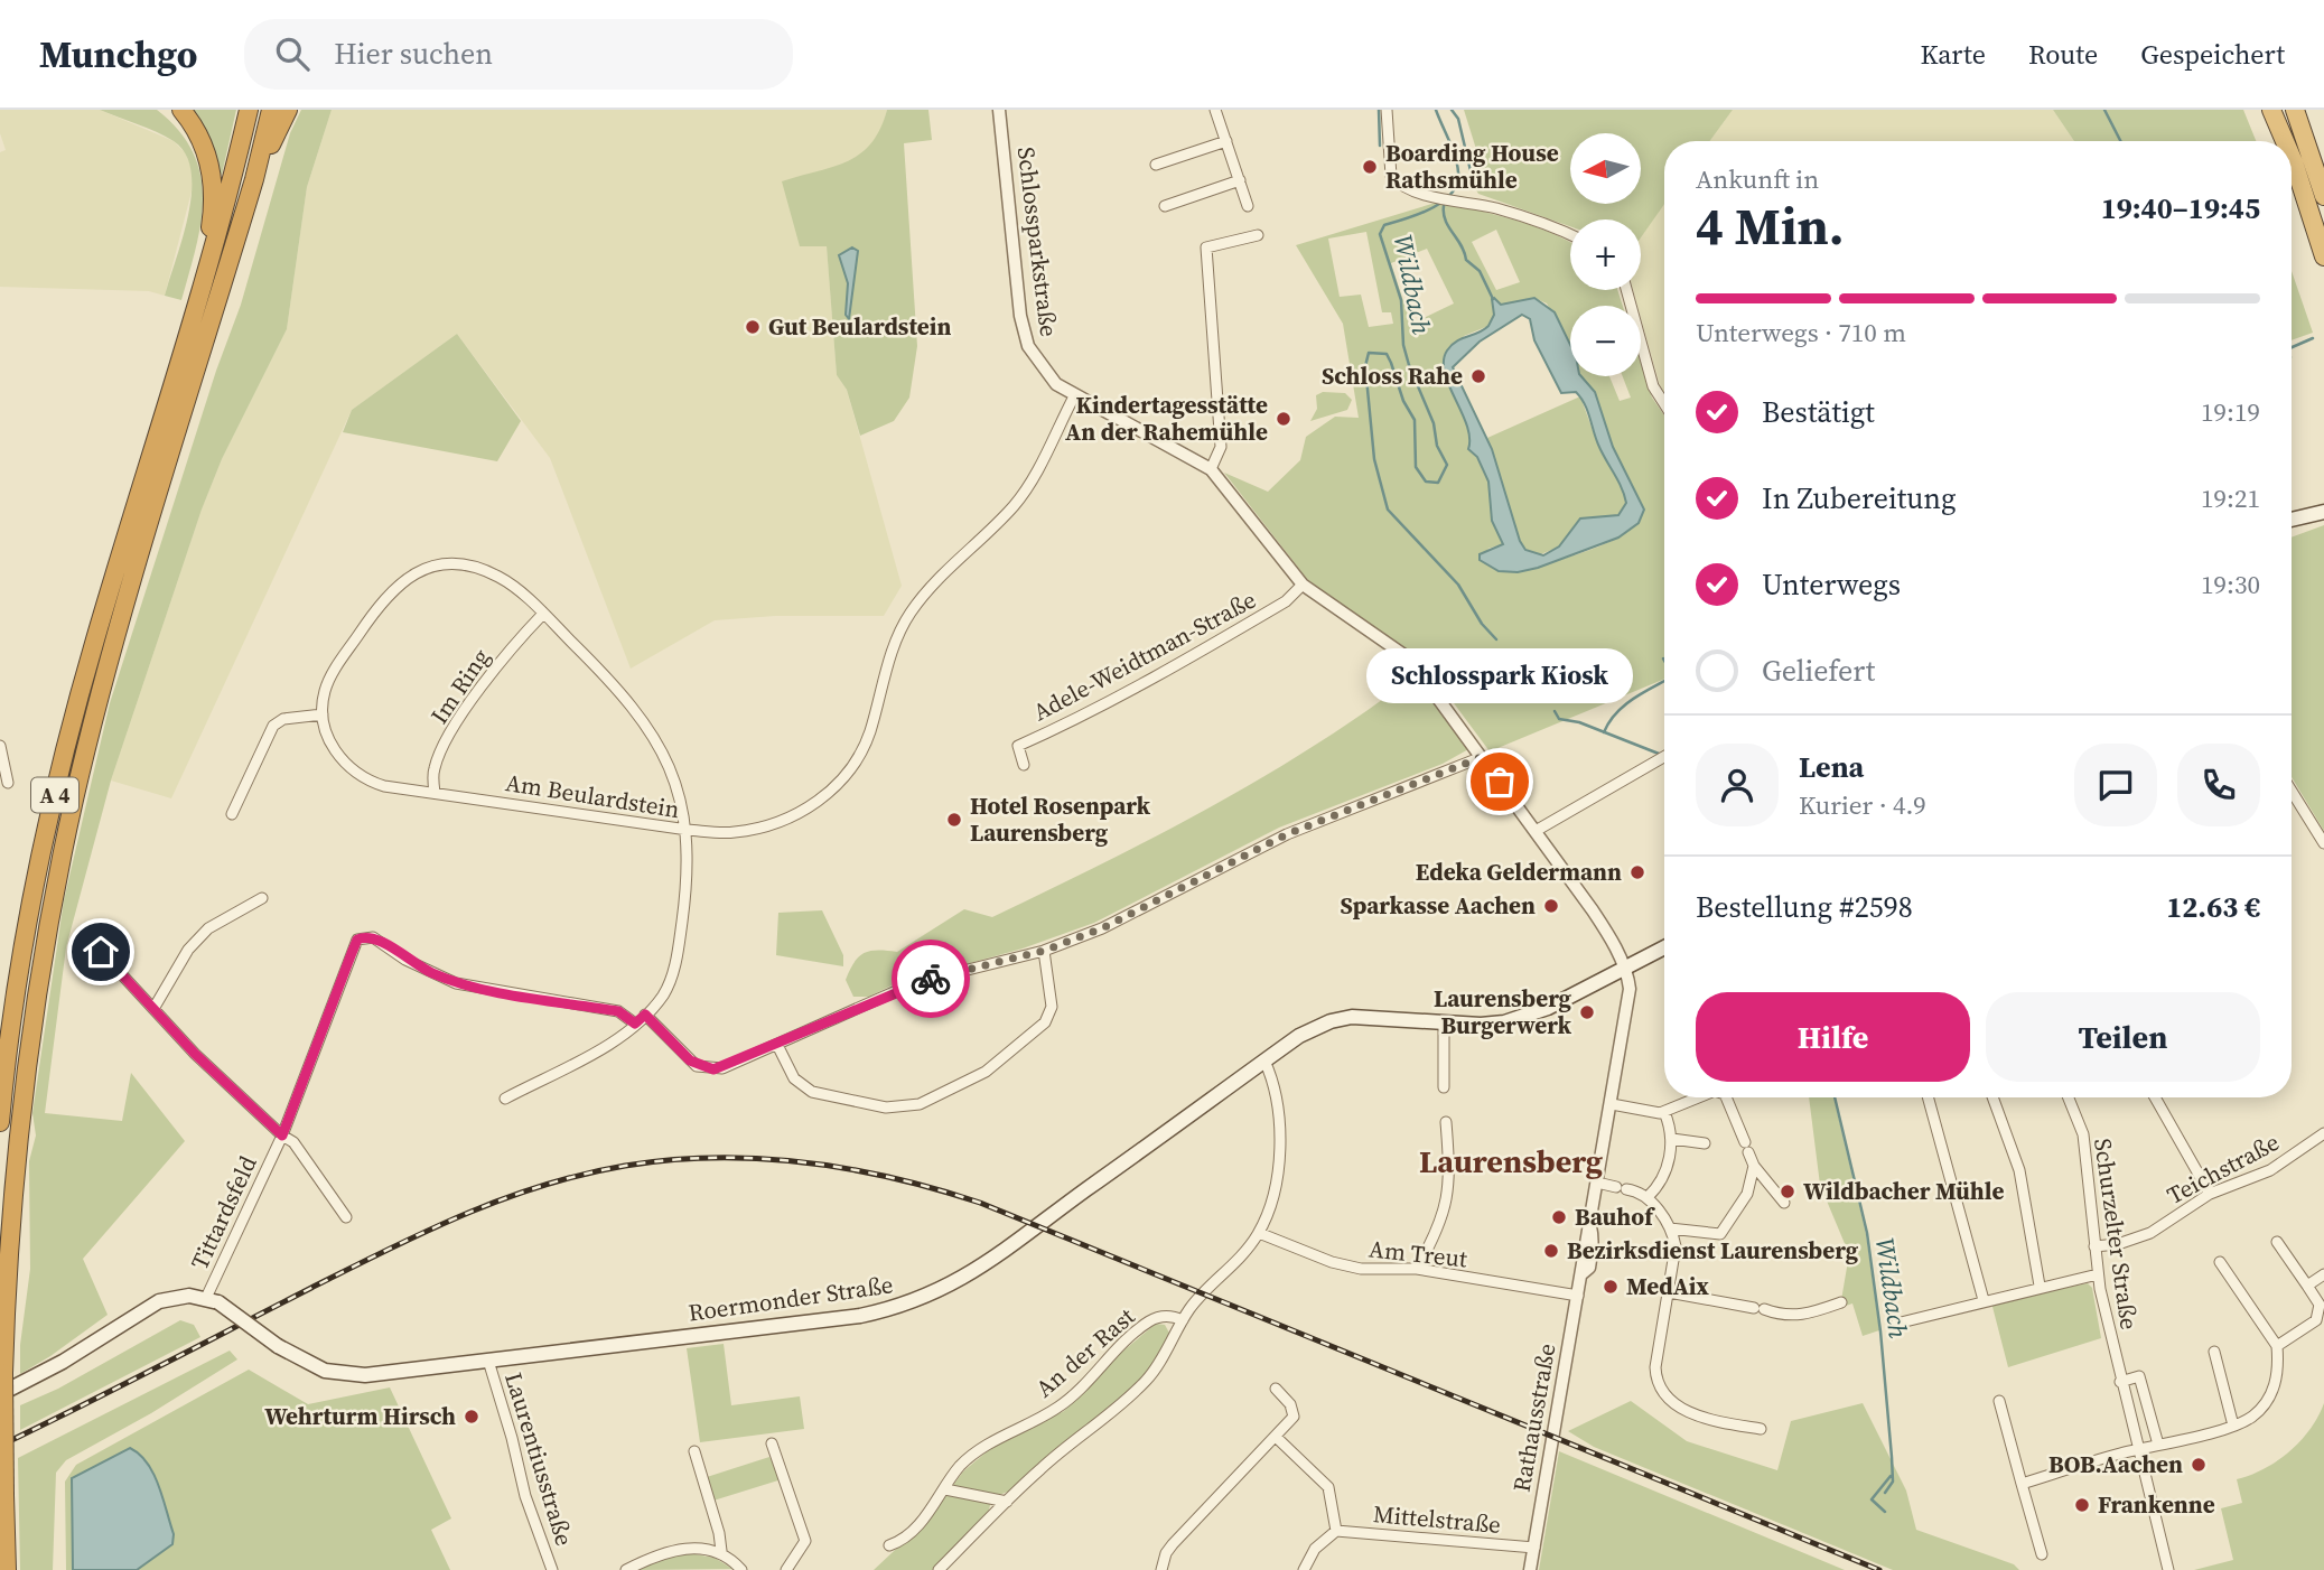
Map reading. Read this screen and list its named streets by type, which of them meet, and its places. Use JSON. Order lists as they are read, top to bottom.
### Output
{
  "streets": {
    "highway": ["A 4"],
    "main road": ["Roermonder Straße"],
    "street": [
      "Schlossparkstraße",
      "Adele-Weidtman-Straße",
      "Im Ring",
      "Am Beulardstein",
      "Teichstraße",
      "Tittardsfeld",
      "Schurzelter Straße",
      "Am Treut",
      "An der Rast",
      "Rathausstraße",
      "Laurentiusstraße",
      "Mittelstraße"
    ]
  },
  "crossings": [
    ["Schlossparkstraße", "Adele-Weidtman-Straße"],
    ["Schlossparkstraße", "Roermonder Straße"],
    ["Schlossparkstraße", "Rathausstraße"],
    ["Im Ring", "Am Beulardstein"],
    ["Teichstraße", "Schurzelter Straße"],
    ["Tittardsfeld", "Roermonder Straße"],
    ["Am Treut", "Rathausstraße"],
    ["Roermonder Straße", "Rathausstraße"],
    ["Roermonder Straße", "Laurentiusstraße"],
    ["Rathausstraße", "Mittelstraße"]
  ],
  "districts": ["Laurensberg"],
  "water": ["Wildbach"],
  "places": [
    "Boarding House Rathsmühle",
    "Gut Beulardstein",
    "Schloss Rahe",
    "Kindertagesstätte An der Rahemühle",
    "Schlosspark Kiosk",
    "Hotel Rosenpark Laurensberg",
    "Edeka Geldermann",
    "Sparkasse Aachen",
    "Laurensberg Burgerwerk",
    "Wildbacher Mühle",
    "Bauhof",
    "Bezirksdienst Laurensberg",
    "MedAix",
    "Wehrturm Hirsch",
    "BOB.Aachen",
    "Frankenne"
  ],
  "north": "left",
  "page": {
    "header": "Munchgo",
    "search": "Hier suchen",
    "nav": ["Karte", "Route", "Gespeichert"],
    "map_buttons": ["+", "−"],
    "heading": ["4 Min.", "Ankunft in", "19:40–19:45"],
    "panel": [
      "Lena",
      "Kurier · 4.9",
      "Bestellung #2598",
      "12.63 €"
    ],
    "bar": "Unterwegs · 710 m",
    "list": [
      ["Bestätigt", "19:19"],
      ["In Zubereitung", "19:21"],
      ["Unterwegs", "19:30"],
      "Geliefert"
    ],
    "bubble": "Schlosspark Kiosk",
    "buttons": ["Hilfe", "Teilen"]
  }
}
